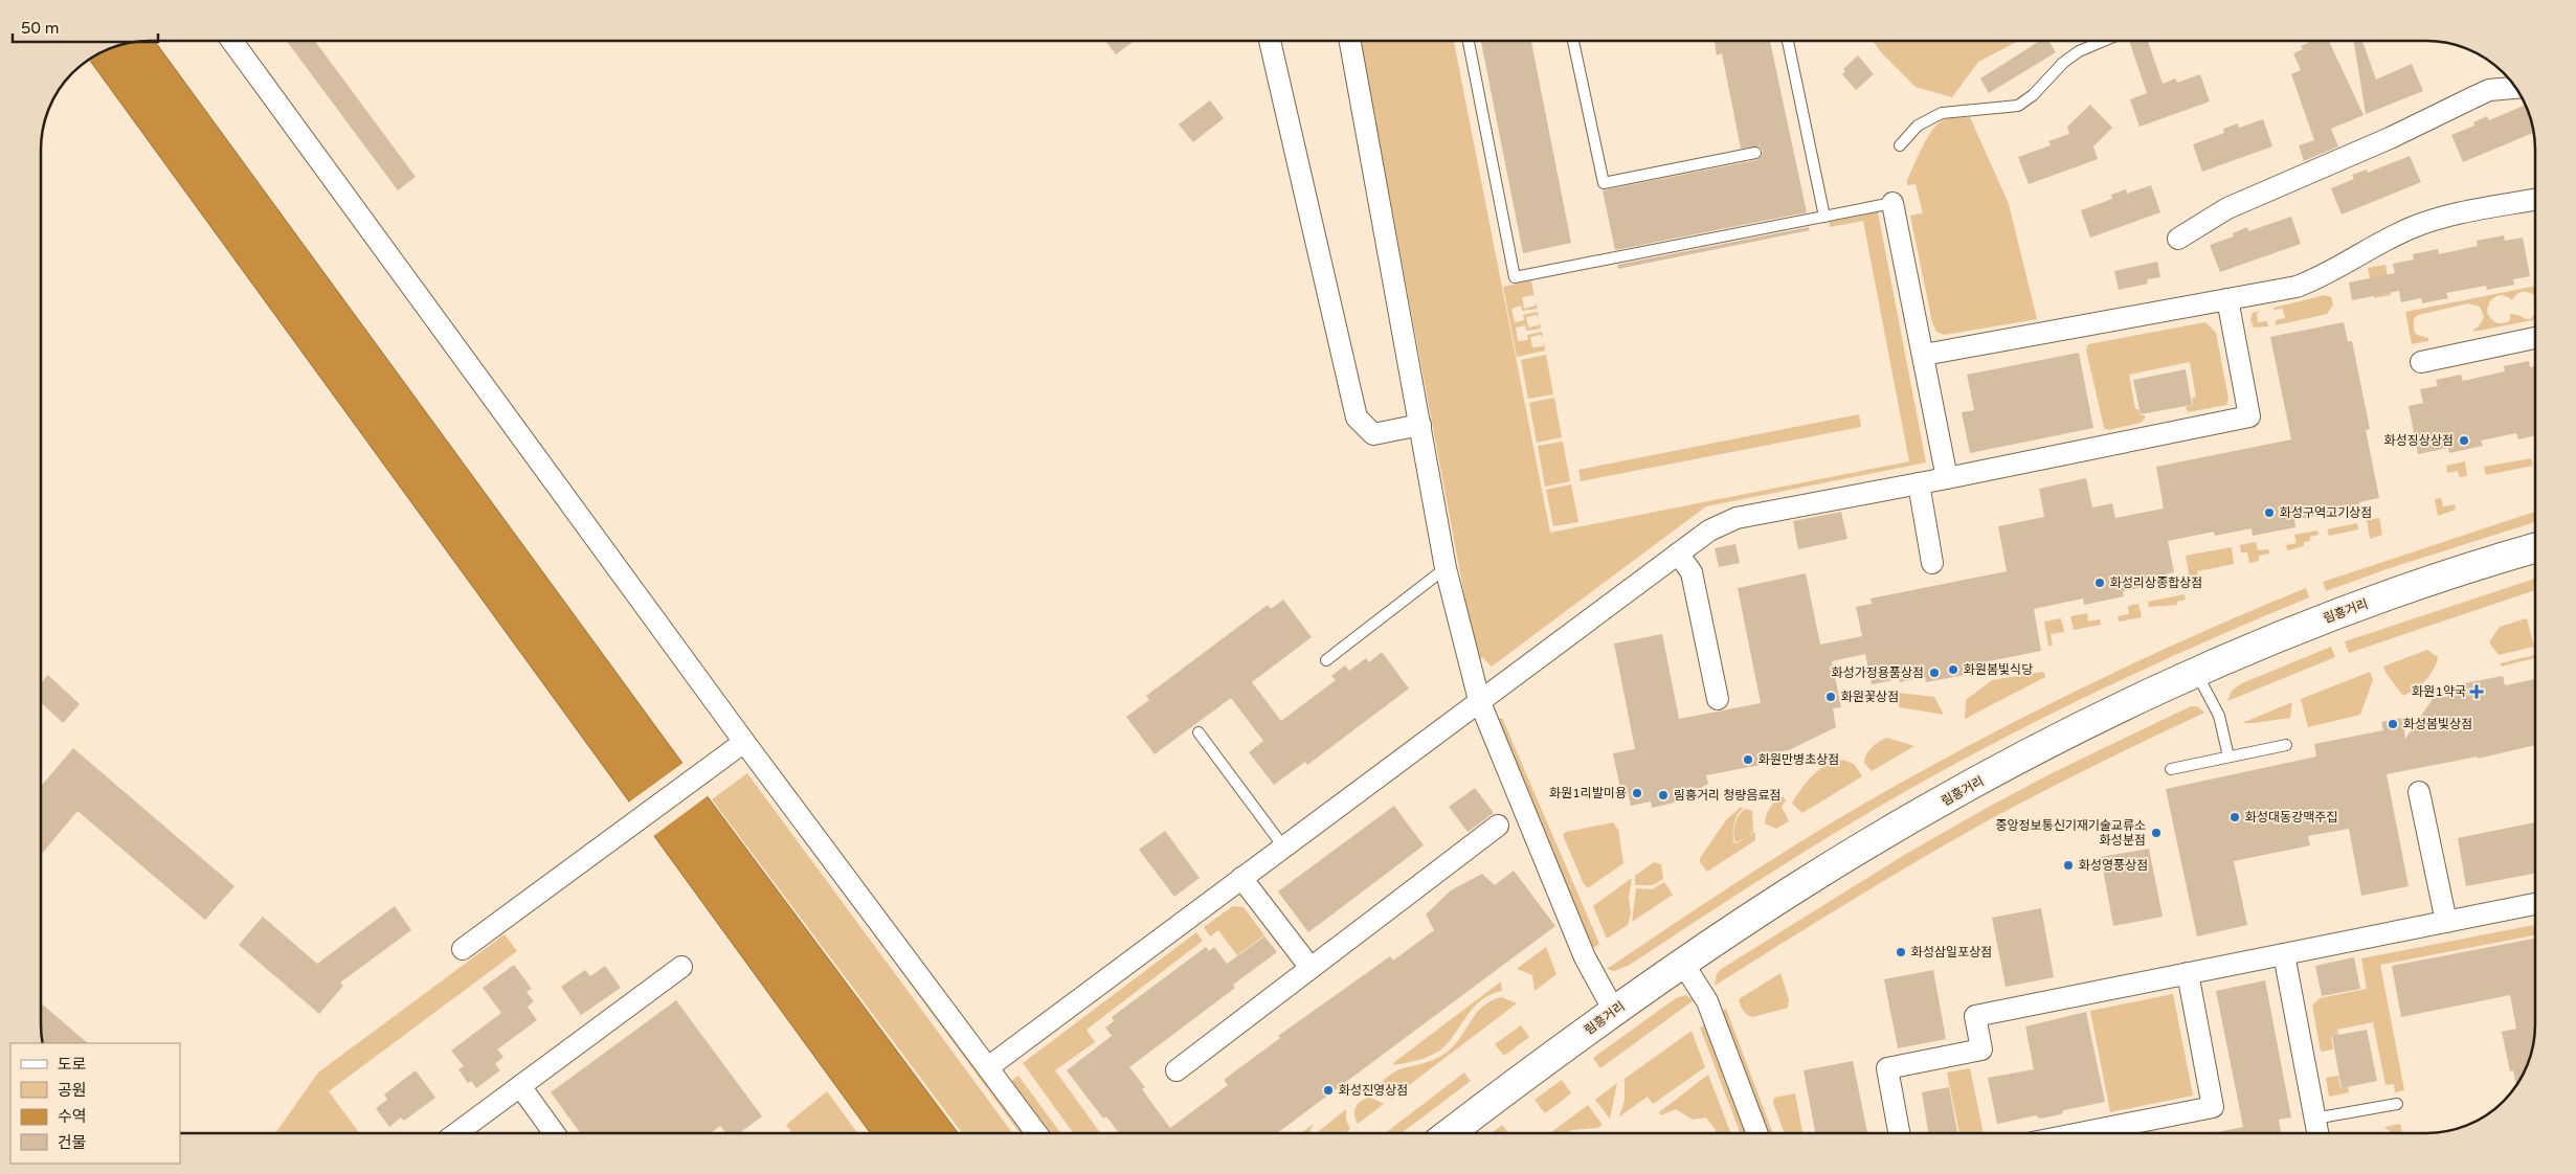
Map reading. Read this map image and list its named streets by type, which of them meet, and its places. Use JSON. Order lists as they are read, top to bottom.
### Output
{
  "streets": {
    "main road": ["림흥거리"]
  },
  "places": {
    "other": [
      "화성징상상점",
      "화성구역고기상점",
      "화성리상종합상점",
      "화원봄빛식당",
      "화성가정용품상점",
      "화원꽃상점",
      "화성봄빛상점",
      "화원만병초상점",
      "화원1리발미용",
      "림흥거리 청량음료점",
      "화성대동강맥주집",
      "중앙정보통신기재기술교류소 화성분점",
      "화성영풍상점",
      "화성삼일포상점",
      "화성진영상점"
    ],
    "health": ["화원1약국"]
  },
  "legend": [
    "도로",
    "공원",
    "수역",
    "건물"
  ],
  "scale_bar": "50 m"
}
